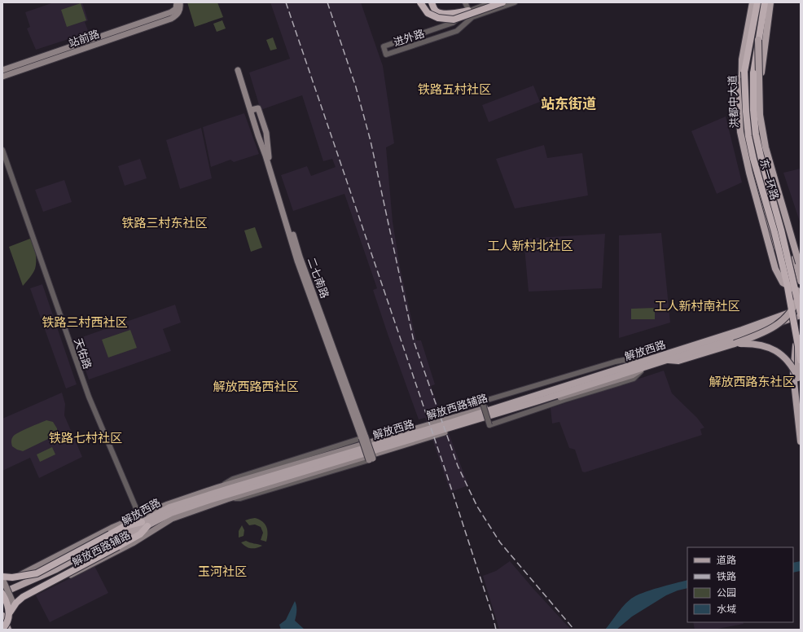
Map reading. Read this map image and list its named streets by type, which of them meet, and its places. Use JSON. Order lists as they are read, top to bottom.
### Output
{
  "streets": {
    "highway": ["东一环路"],
    "main road": [
      "站前路",
      "洪都中大道",
      "二七南路",
      "解放西路",
      "解放西路辅路"
    ],
    "street": ["进外路", "天佑路"]
  },
  "crossings": [
    ["洪都中大道", "解放西路"],
    ["东一环路", "解放西路"],
    ["二七南路", "解放西路辅路"],
    ["解放西路", "天佑路"],
    ["解放西路", "解放西路辅路"],
    ["天佑路", "解放西路辅路"]
  ],
  "districts": [
    "铁路五村社区",
    "站东街道",
    "铁路三村东社区",
    "工人新村北社区",
    "工人新村南社区",
    "铁路三村西社区",
    "解放西路东社区",
    "解放西路西社区",
    "铁路七村社区",
    "玉河社区"
  ],
  "legend": [
    "道路",
    "铁路",
    "公园",
    "水域"
  ]
}
